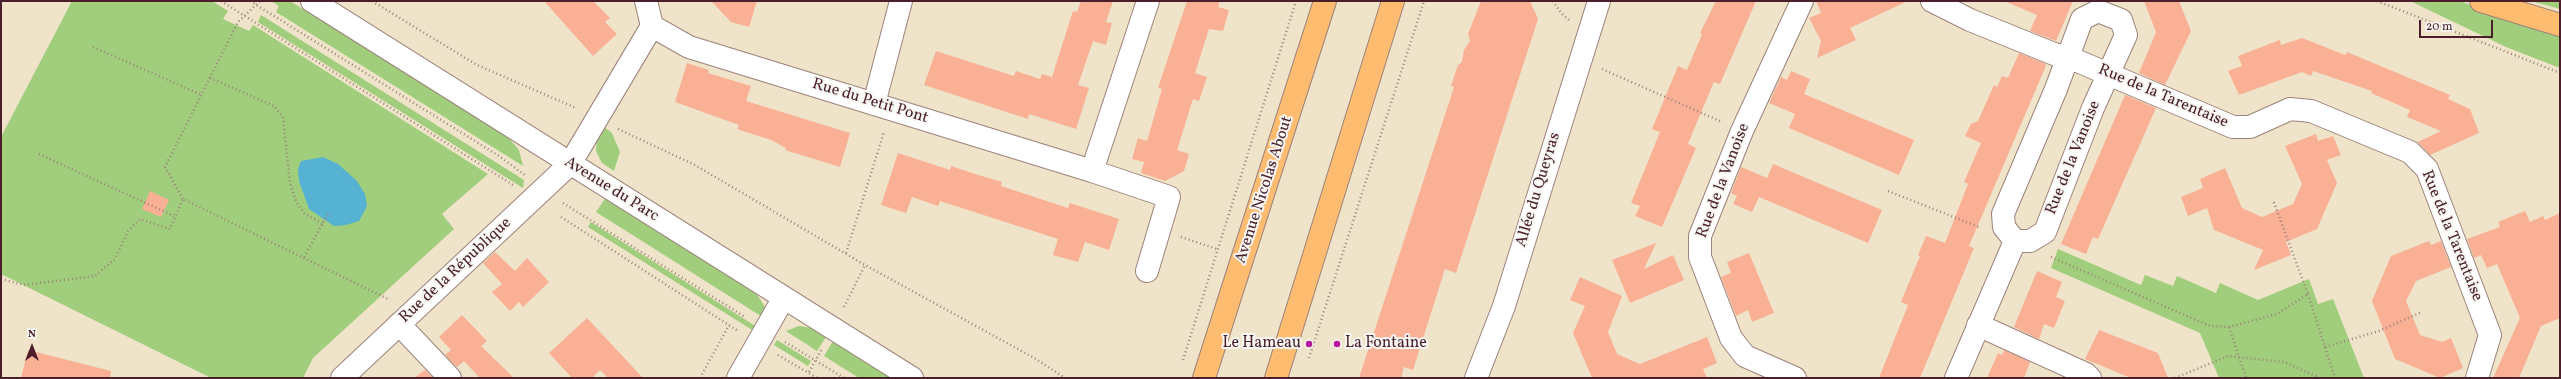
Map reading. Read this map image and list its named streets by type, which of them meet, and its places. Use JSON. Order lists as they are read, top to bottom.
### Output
{
  "streets": {
    "main road": ["Avenue Nicolas About"],
    "street": [
      "Rue de la Tarentaise",
      "Rue du Petit Pont",
      "Rue de la Vanoise",
      "Avenue du Parc",
      "Allée du Queyras",
      "Rue de la République"
    ]
  },
  "crossings": [
    ["Rue de la Tarentaise", "Rue de la Vanoise"],
    ["Avenue du Parc", "Rue de la République"]
  ],
  "places": ["Le Hameau", "La Fontaine"],
  "scale_bar": "20 m",
  "north": "top"
}
